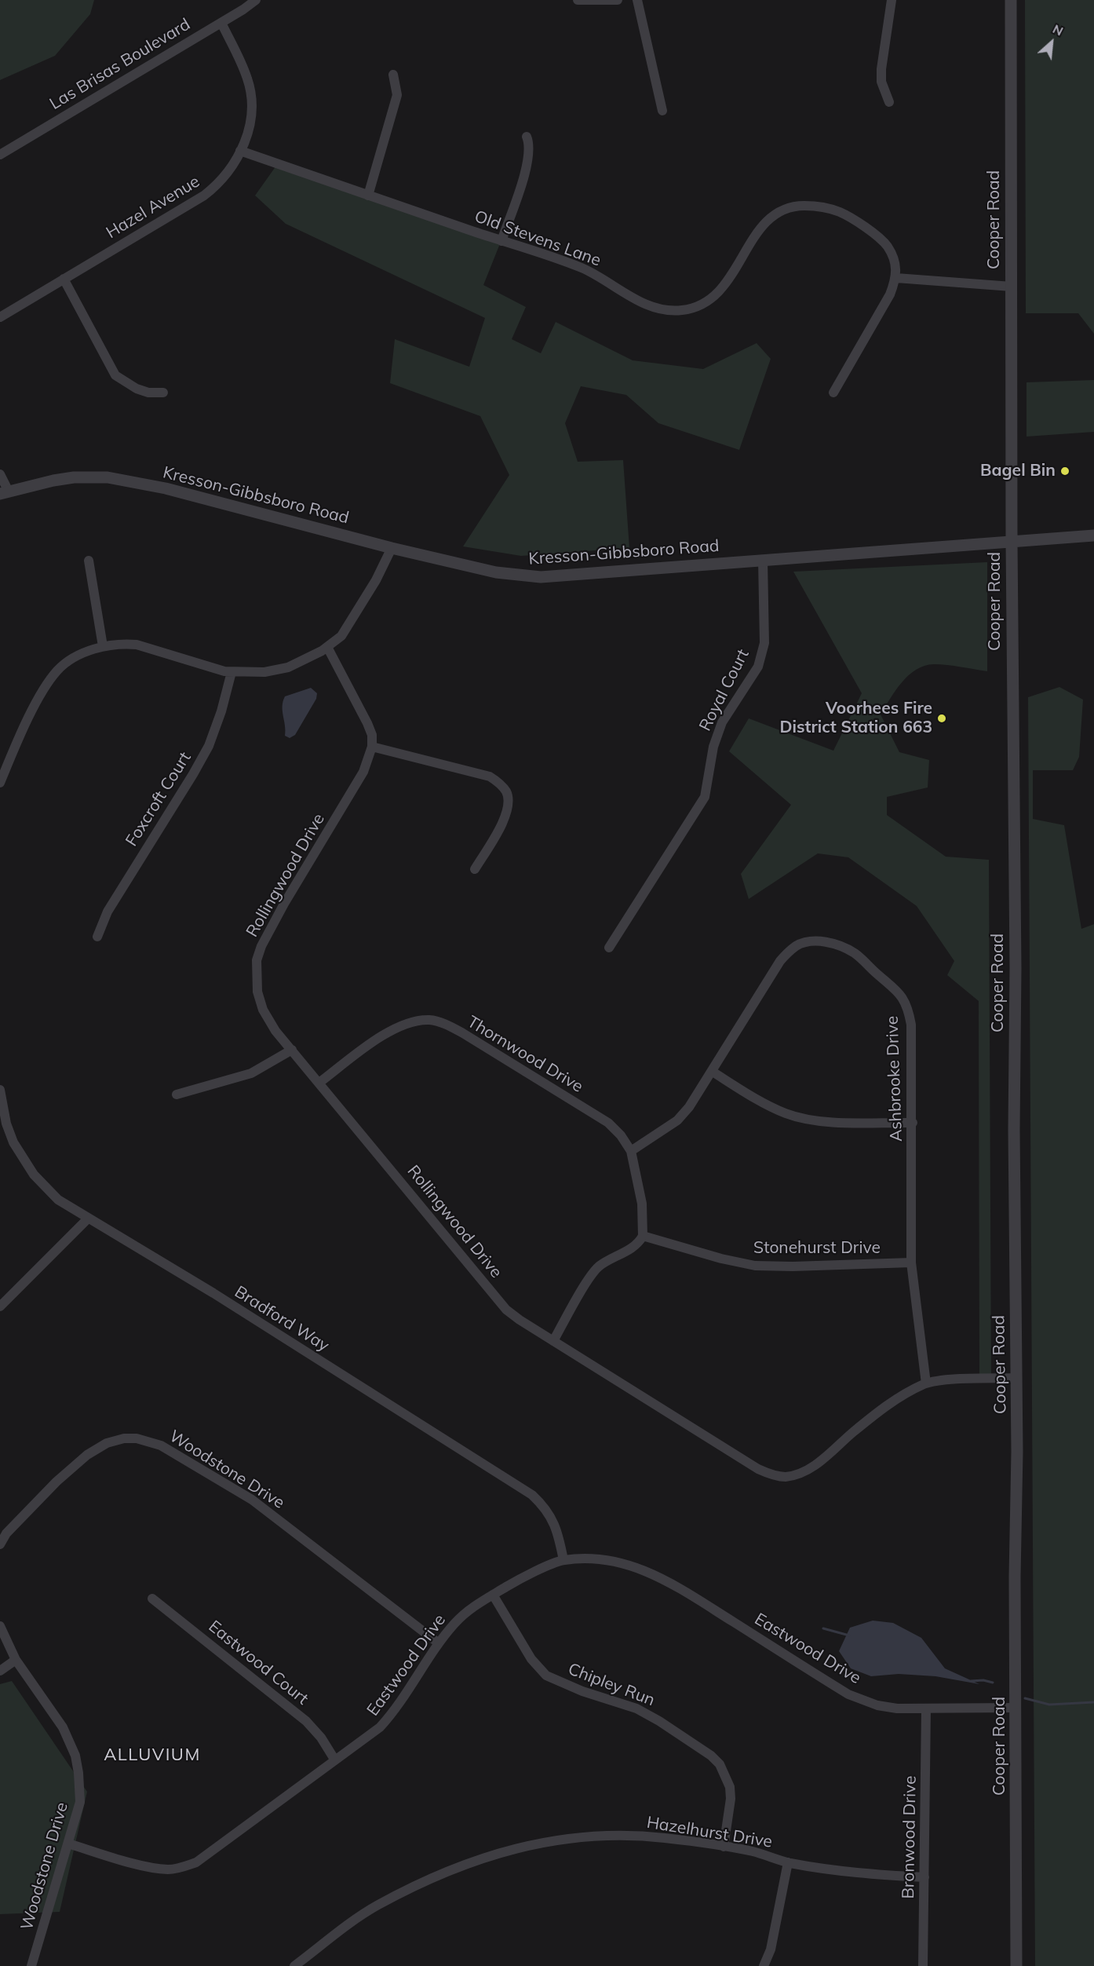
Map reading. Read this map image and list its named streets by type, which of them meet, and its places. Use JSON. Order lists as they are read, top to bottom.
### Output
{
  "streets": {
    "street": [
      "Las Brisas Boulevard",
      "Hazel Avenue",
      "Cooper Road",
      "Old Stevens Lane",
      "Kresson-Gibbsboro Road",
      "Royal Court",
      "Foxcroft Court",
      "Rollingwood Drive",
      "Thornwood Drive",
      "Ashbrooke Drive",
      "Stonehurst Drive",
      "Bradford Way",
      "Woodstone Drive",
      "Eastwood Drive",
      "Eastwood Court",
      "Chipley Run",
      "Hazelhurst Drive",
      "Bronwood Drive"
    ]
  },
  "crossings": [
    ["Las Brisas Boulevard", "Hazel Avenue"],
    ["Hazel Avenue", "Old Stevens Lane"],
    ["Cooper Road", "Kresson-Gibbsboro Road"],
    ["Cooper Road", "Rollingwood Drive"],
    ["Cooper Road", "Eastwood Drive"],
    ["Kresson-Gibbsboro Road", "Royal Court"],
    ["Rollingwood Drive", "Thornwood Drive"],
    ["Rollingwood Drive", "Ashbrooke Drive"],
    ["Thornwood Drive", "Ashbrooke Drive"],
    ["Thornwood Drive", "Stonehurst Drive"],
    ["Ashbrooke Drive", "Stonehurst Drive"],
    ["Bradford Way", "Eastwood Drive"],
    ["Woodstone Drive", "Eastwood Drive"],
    ["Eastwood Drive", "Eastwood Court"],
    ["Eastwood Drive", "Chipley Run"],
    ["Eastwood Drive", "Bronwood Drive"],
    ["Chipley Run", "Hazelhurst Drive"],
    ["Hazelhurst Drive", "Bronwood Drive"]
  ],
  "districts": ["ALLUVIUM"],
  "places": ["Bagel Bin", "Voorhees Fire District Station 663"],
  "north": "top right"
}
